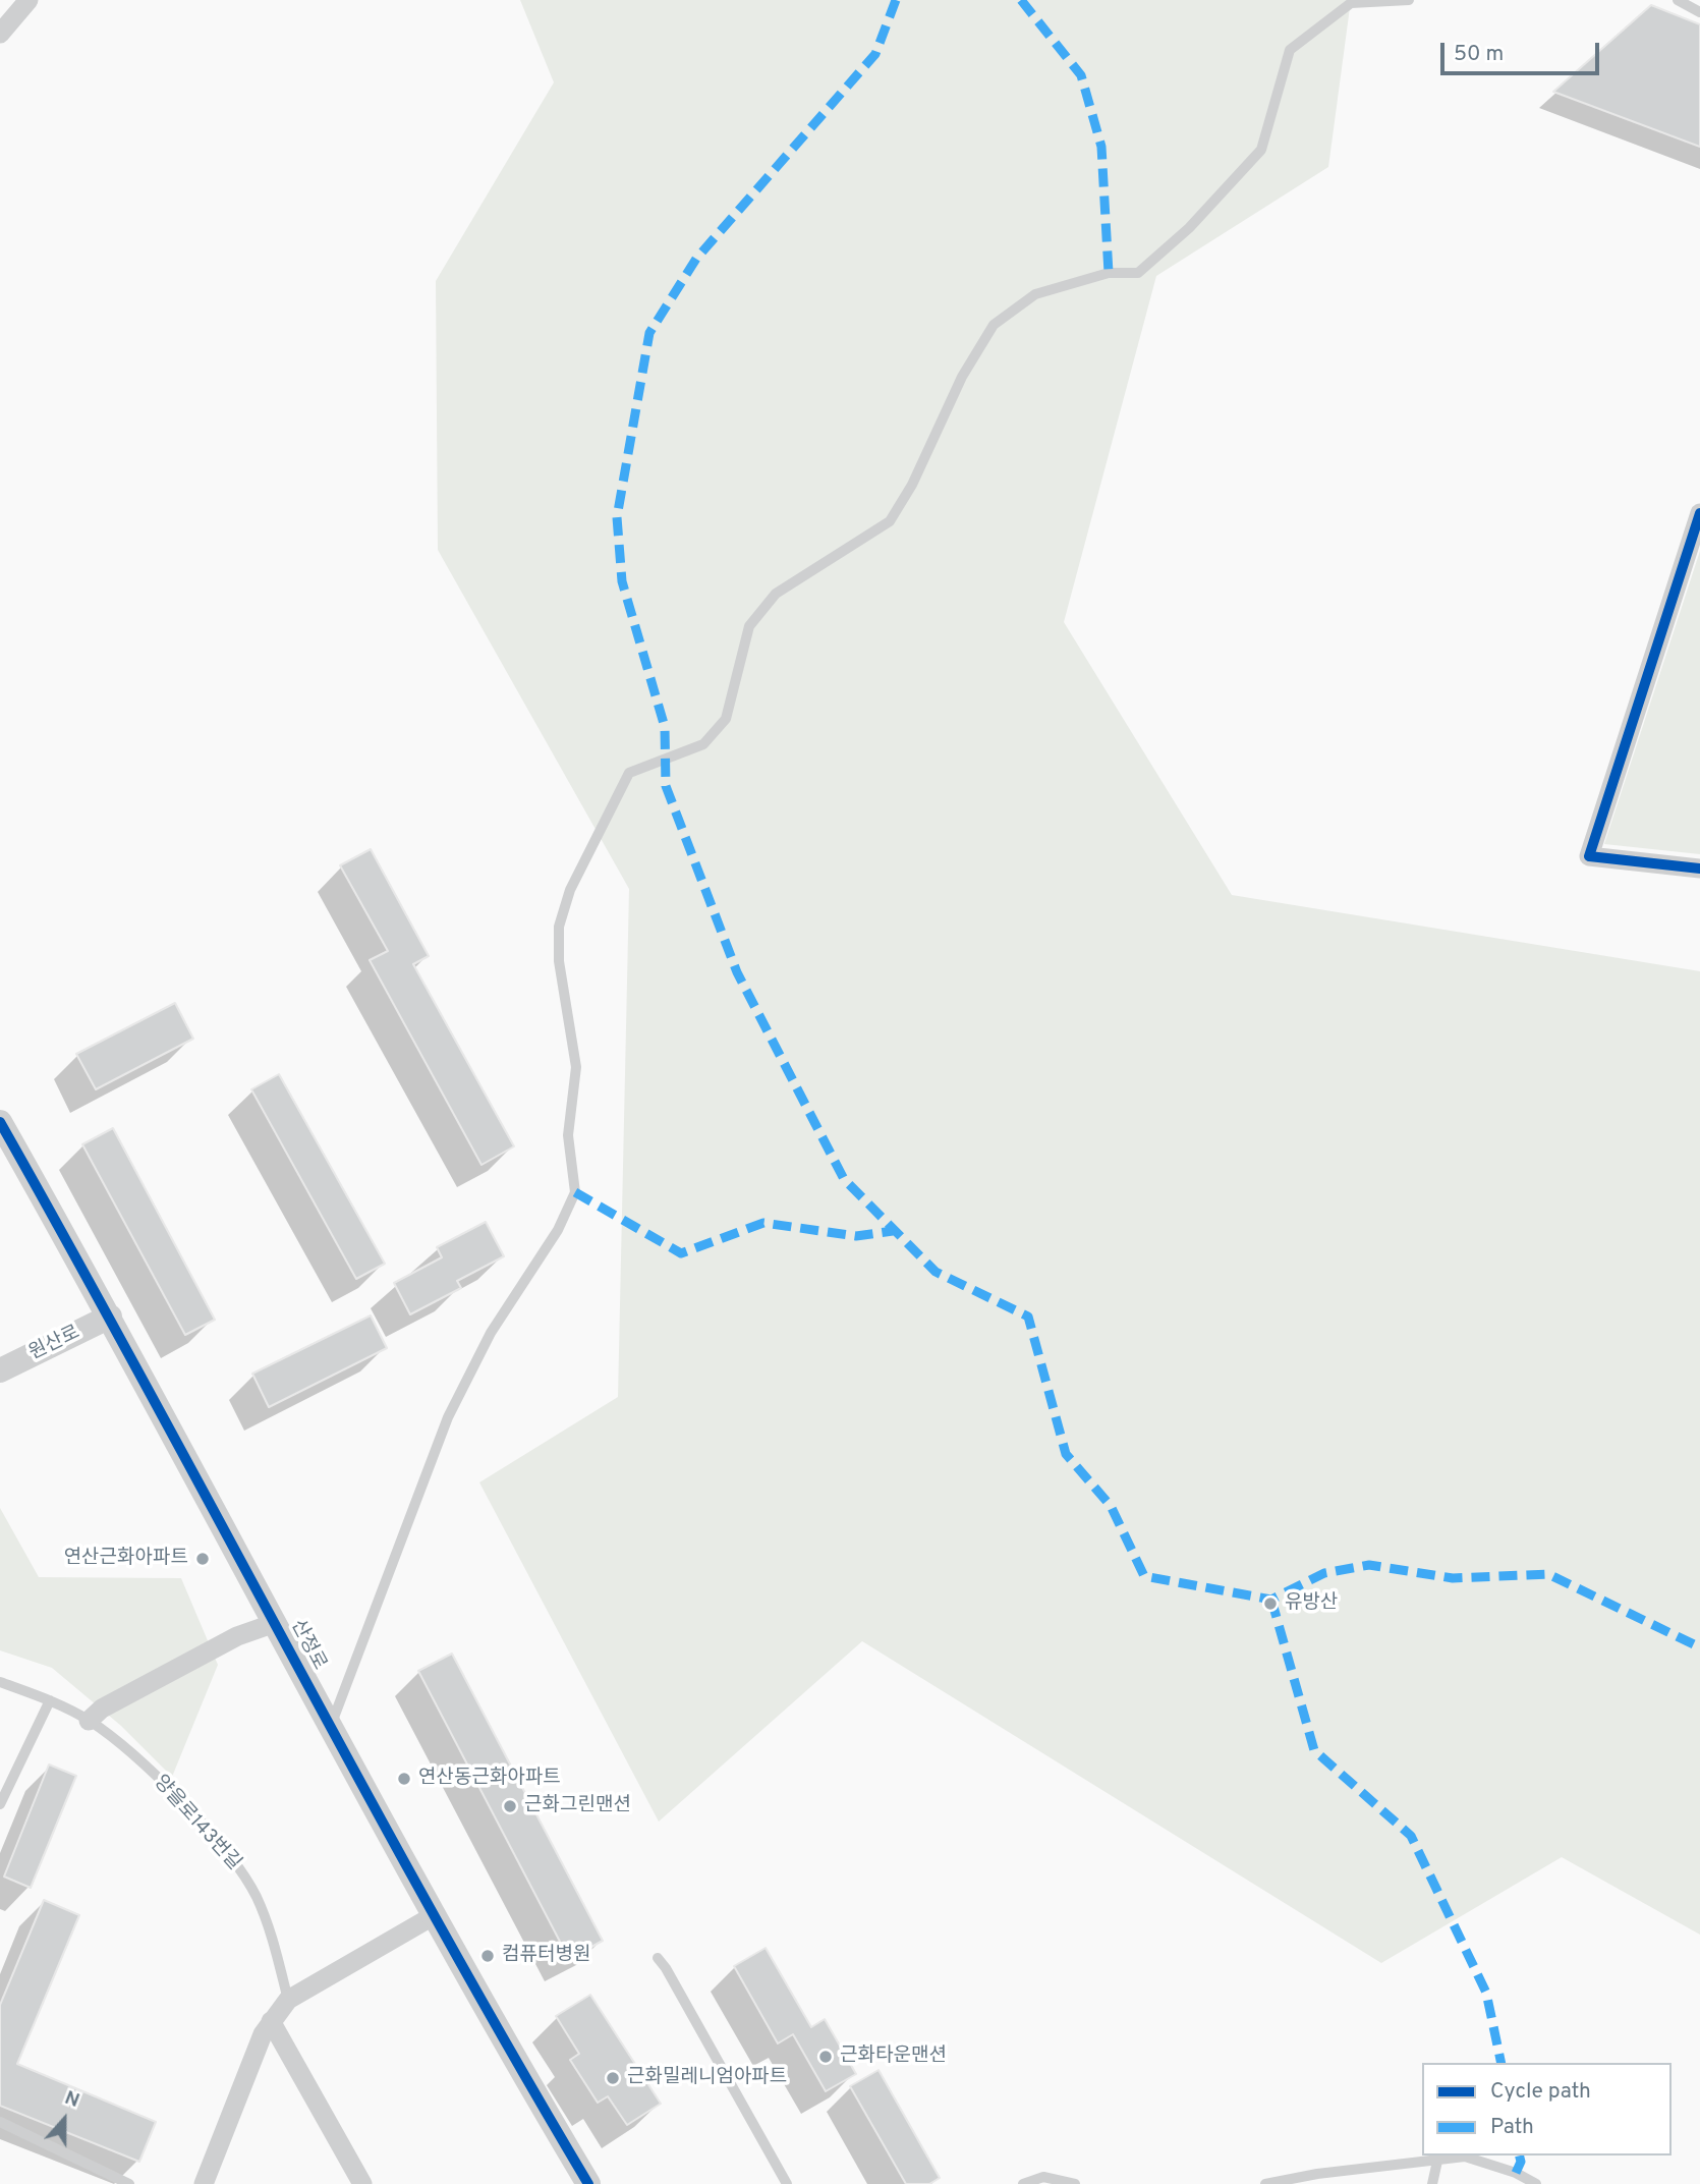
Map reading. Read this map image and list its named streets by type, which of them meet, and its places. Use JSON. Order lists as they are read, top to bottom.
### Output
{
  "streets": {
    "street": ["원산로", "산정로"],
    "lane": ["양을로143번길"]
  },
  "crossings": [
    ["원산로", "산정로"]
  ],
  "places": [
    "연산근화아파트",
    "유방산",
    "연산동근화아파트",
    "근화그린맨션",
    "컴퓨터병원",
    "근화타운맨션",
    "근화밀레니엄아파트"
  ],
  "legend": ["Cycle path", "Path"],
  "scale_bar": "50 m",
  "north": "top"
}
